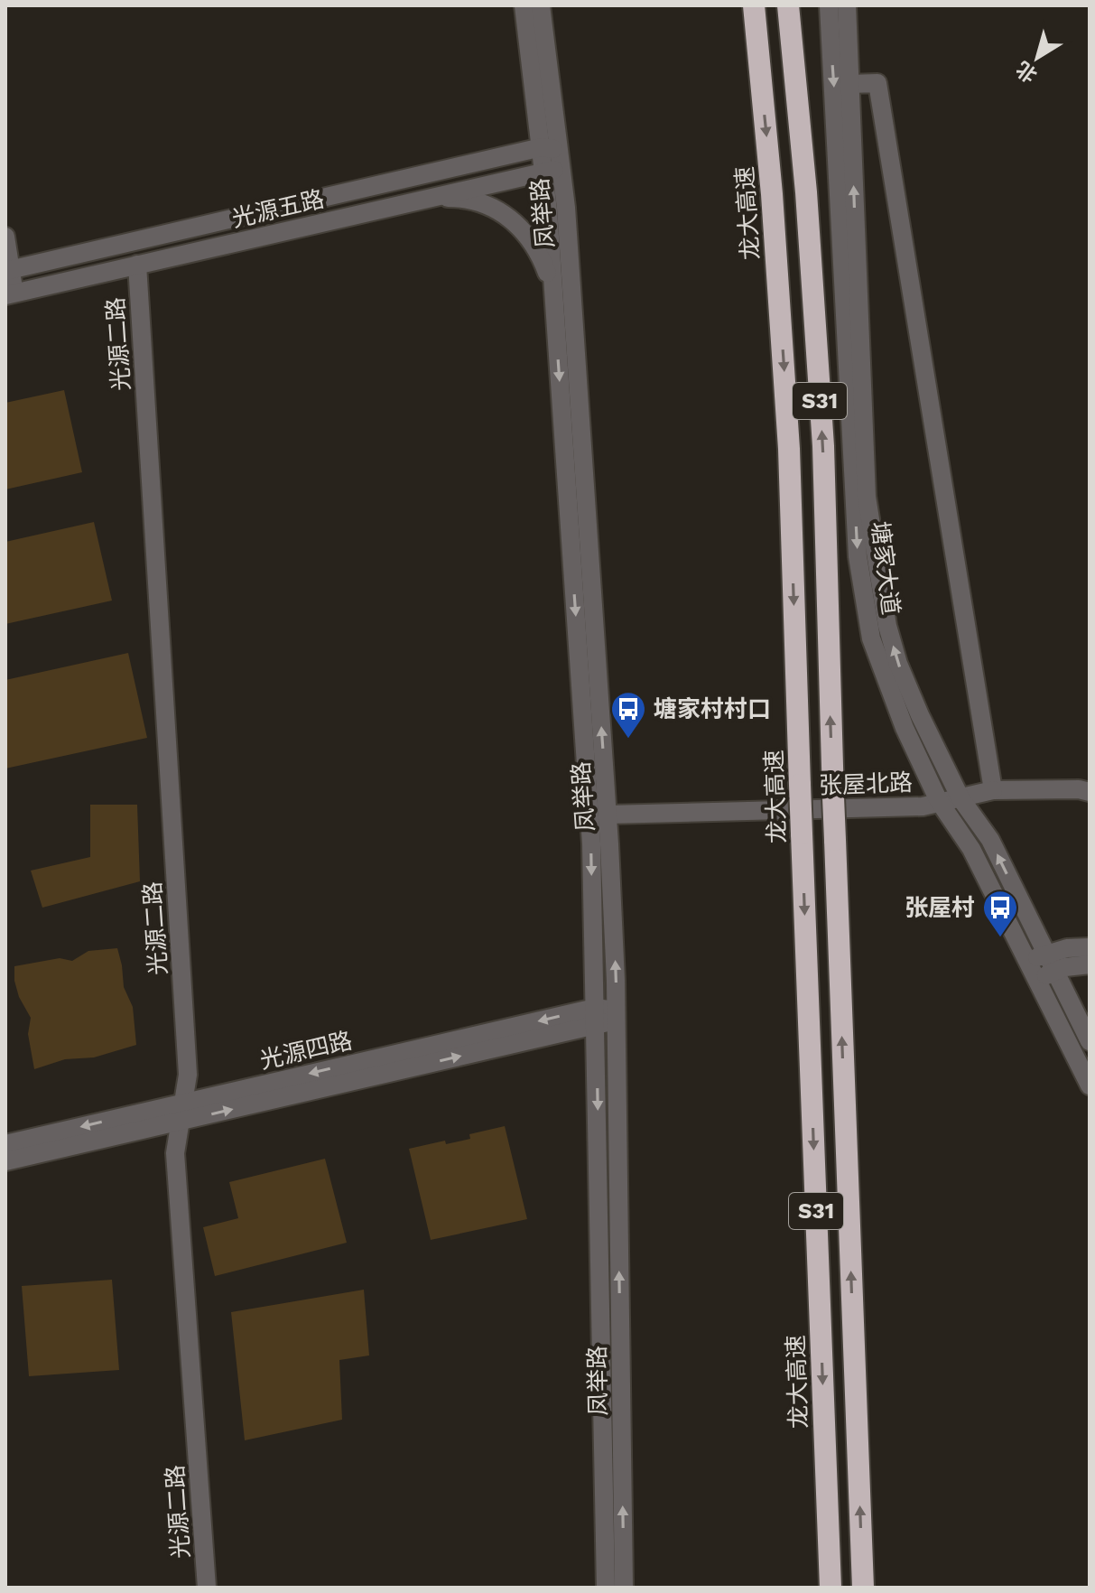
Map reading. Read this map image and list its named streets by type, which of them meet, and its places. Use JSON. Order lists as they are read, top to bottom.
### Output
{
  "streets": {
    "highway": ["龙大高速", "S31"],
    "street": [
      "光源五路",
      "凤举路",
      "光源二路",
      "塘家大道",
      "张屋北路",
      "光源四路"
    ]
  },
  "crossings": [
    ["光源五路", "凤举路"],
    ["光源五路", "光源二路"],
    ["凤举路", "张屋北路"],
    ["凤举路", "光源四路"],
    ["光源二路", "光源四路"],
    ["塘家大道", "张屋北路"]
  ],
  "places": {
    "bus stop": ["塘家村村口", "张屋村"]
  },
  "north": "bottom left"
}
